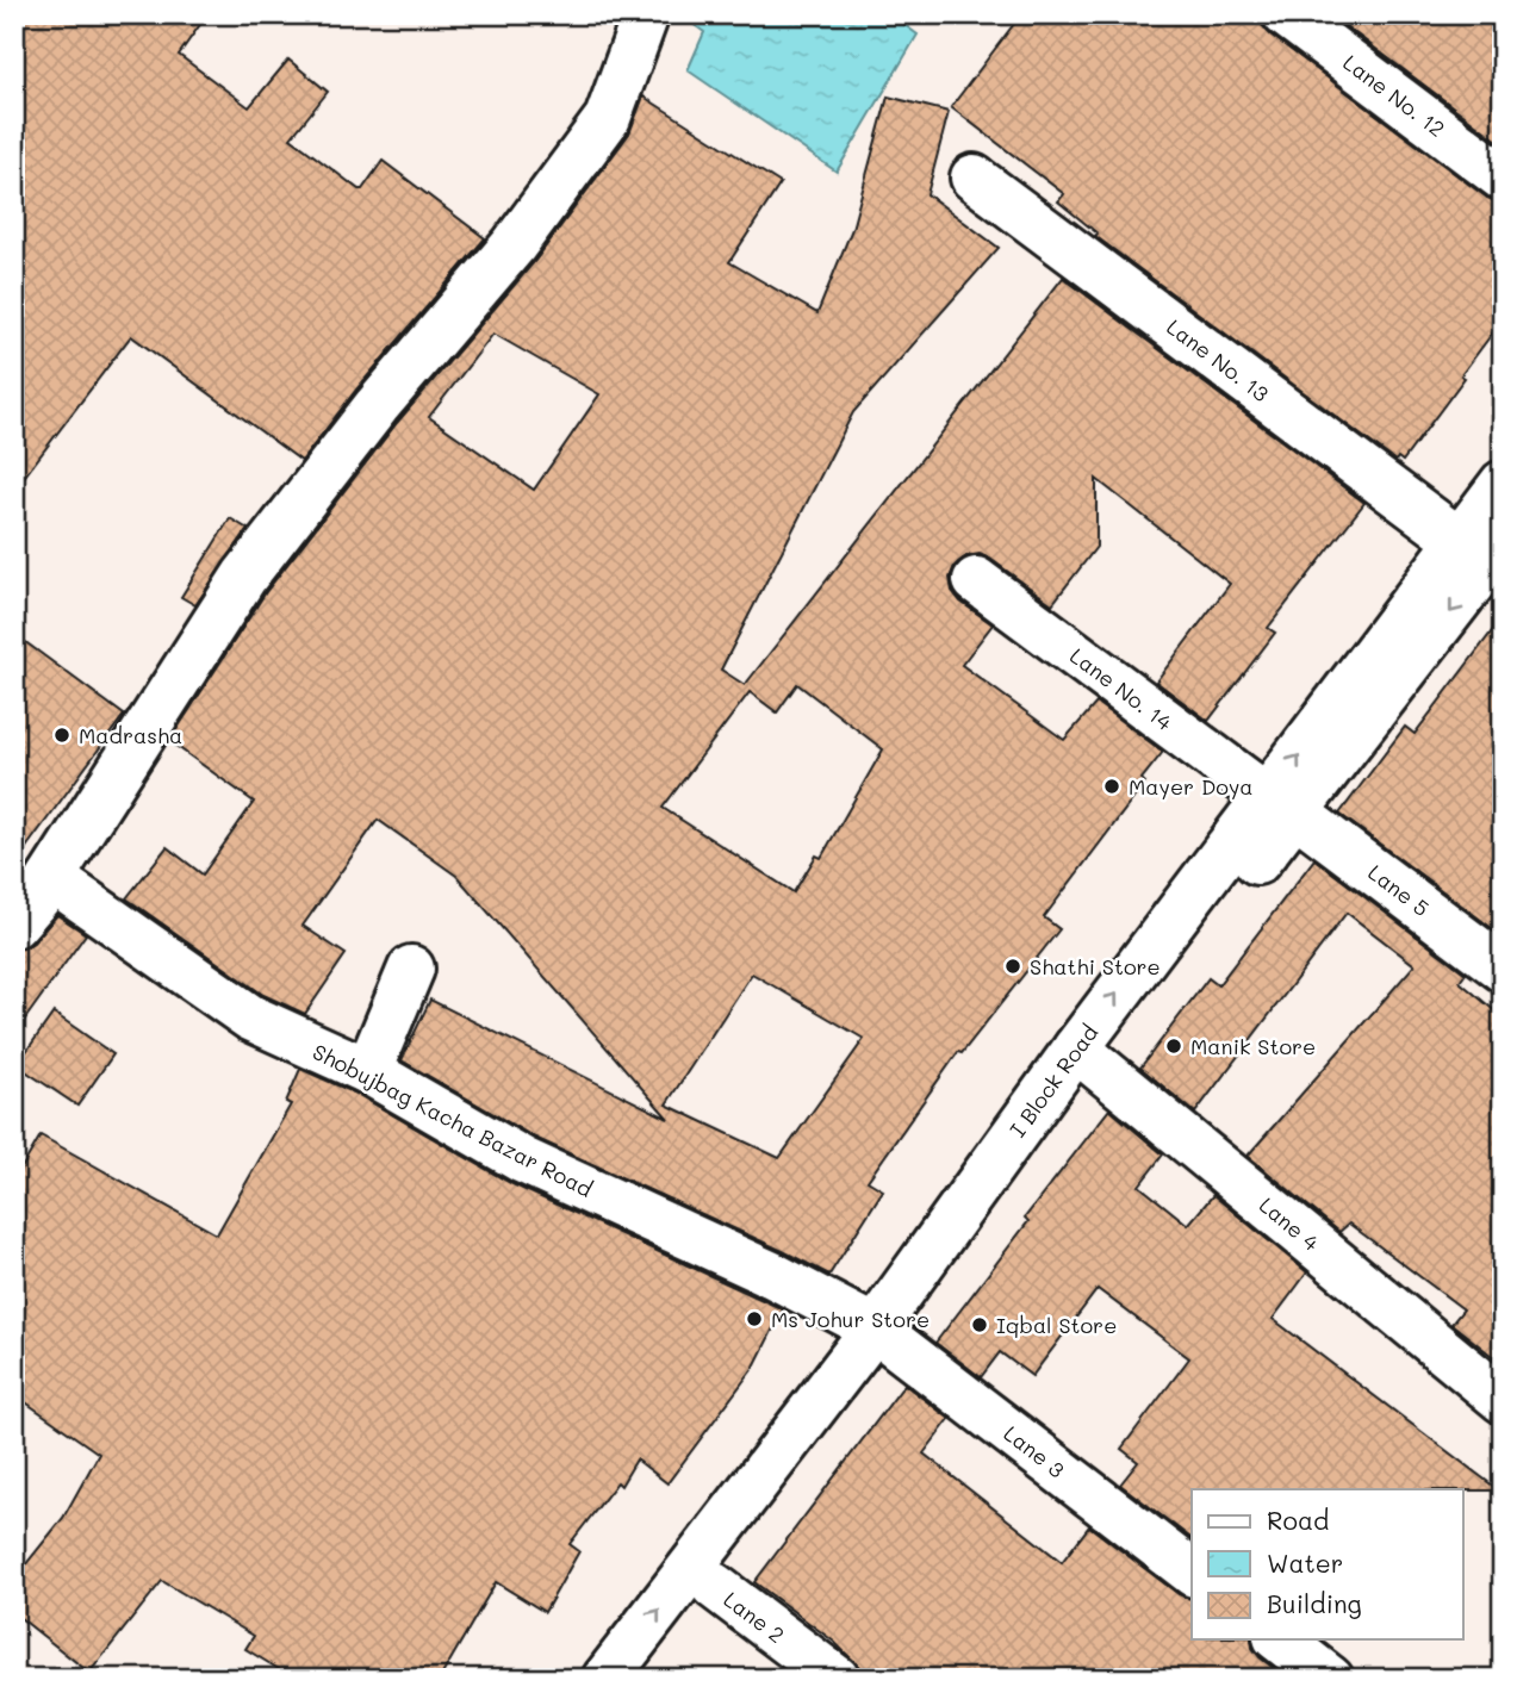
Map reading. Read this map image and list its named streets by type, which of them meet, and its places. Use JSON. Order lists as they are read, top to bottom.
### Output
{
  "streets": {
    "street": [
      "Lane No. 12",
      "Lane No. 13",
      "Lane No. 14",
      "Lane 5",
      "I Block Road",
      "Shobujbag Kacha Bazar Road",
      "Lane 4",
      "Lane 3",
      "Lane 2"
    ]
  },
  "crossings": [
    ["Lane No. 13", "I Block Road"],
    ["Lane No. 14", "Lane 5"],
    ["Lane No. 14", "I Block Road"],
    ["Lane 5", "I Block Road"],
    ["I Block Road", "Shobujbag Kacha Bazar Road"],
    ["I Block Road", "Lane 4"],
    ["I Block Road", "Lane 3"],
    ["I Block Road", "Lane 2"],
    ["Shobujbag Kacha Bazar Road", "Lane 3"]
  ],
  "places": [
    "Madrasha",
    "Mayer Doya",
    "Shathi Store",
    "Manik Store",
    "Ms Johur Store",
    "Iqbal Store"
  ],
  "legend": ["Road", "Water", "Building"]
}
